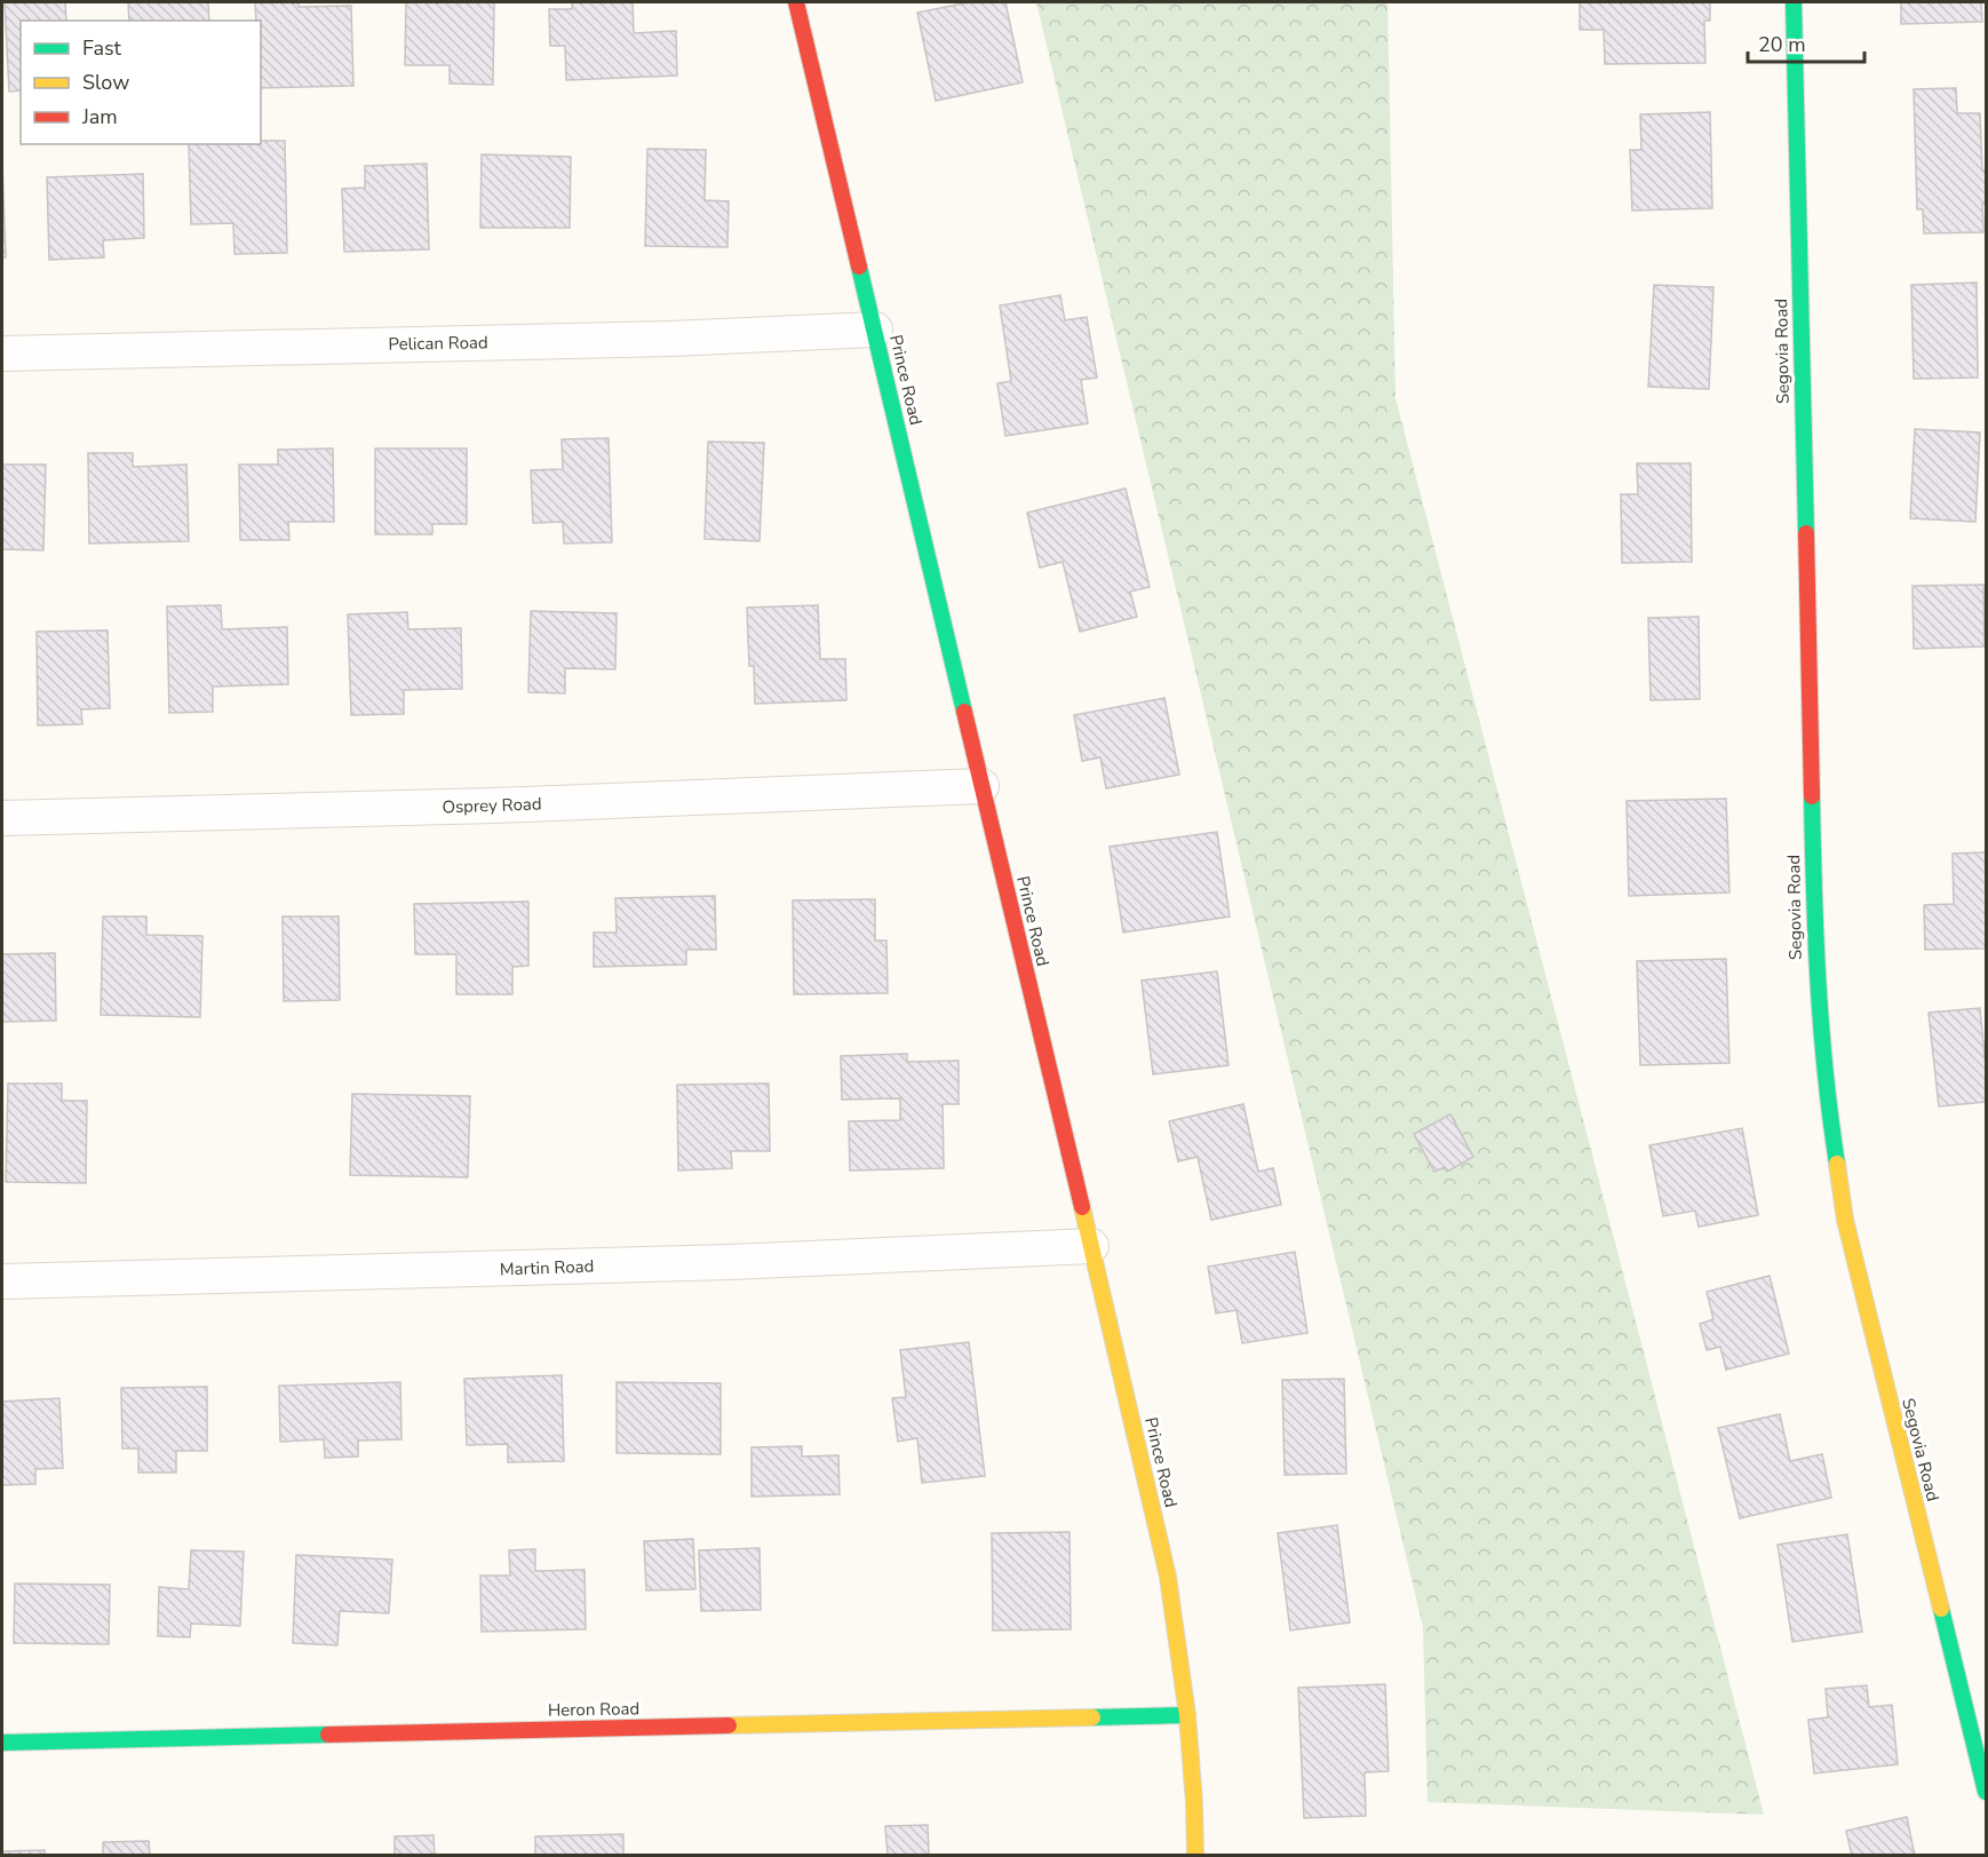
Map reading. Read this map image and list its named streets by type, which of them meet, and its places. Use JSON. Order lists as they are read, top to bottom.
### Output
{
  "streets": {
    "street": [
      "Pelican Road",
      "Segovia Road",
      "Prince Road",
      "Osprey Road",
      "Martin Road",
      "Heron Road"
    ]
  },
  "crossings": [
    ["Pelican Road", "Prince Road"],
    ["Prince Road", "Osprey Road"],
    ["Prince Road", "Martin Road"],
    ["Prince Road", "Heron Road"]
  ],
  "legend": ["Fast", "Slow", "Jam"],
  "scale_bar": "20 m"
}
